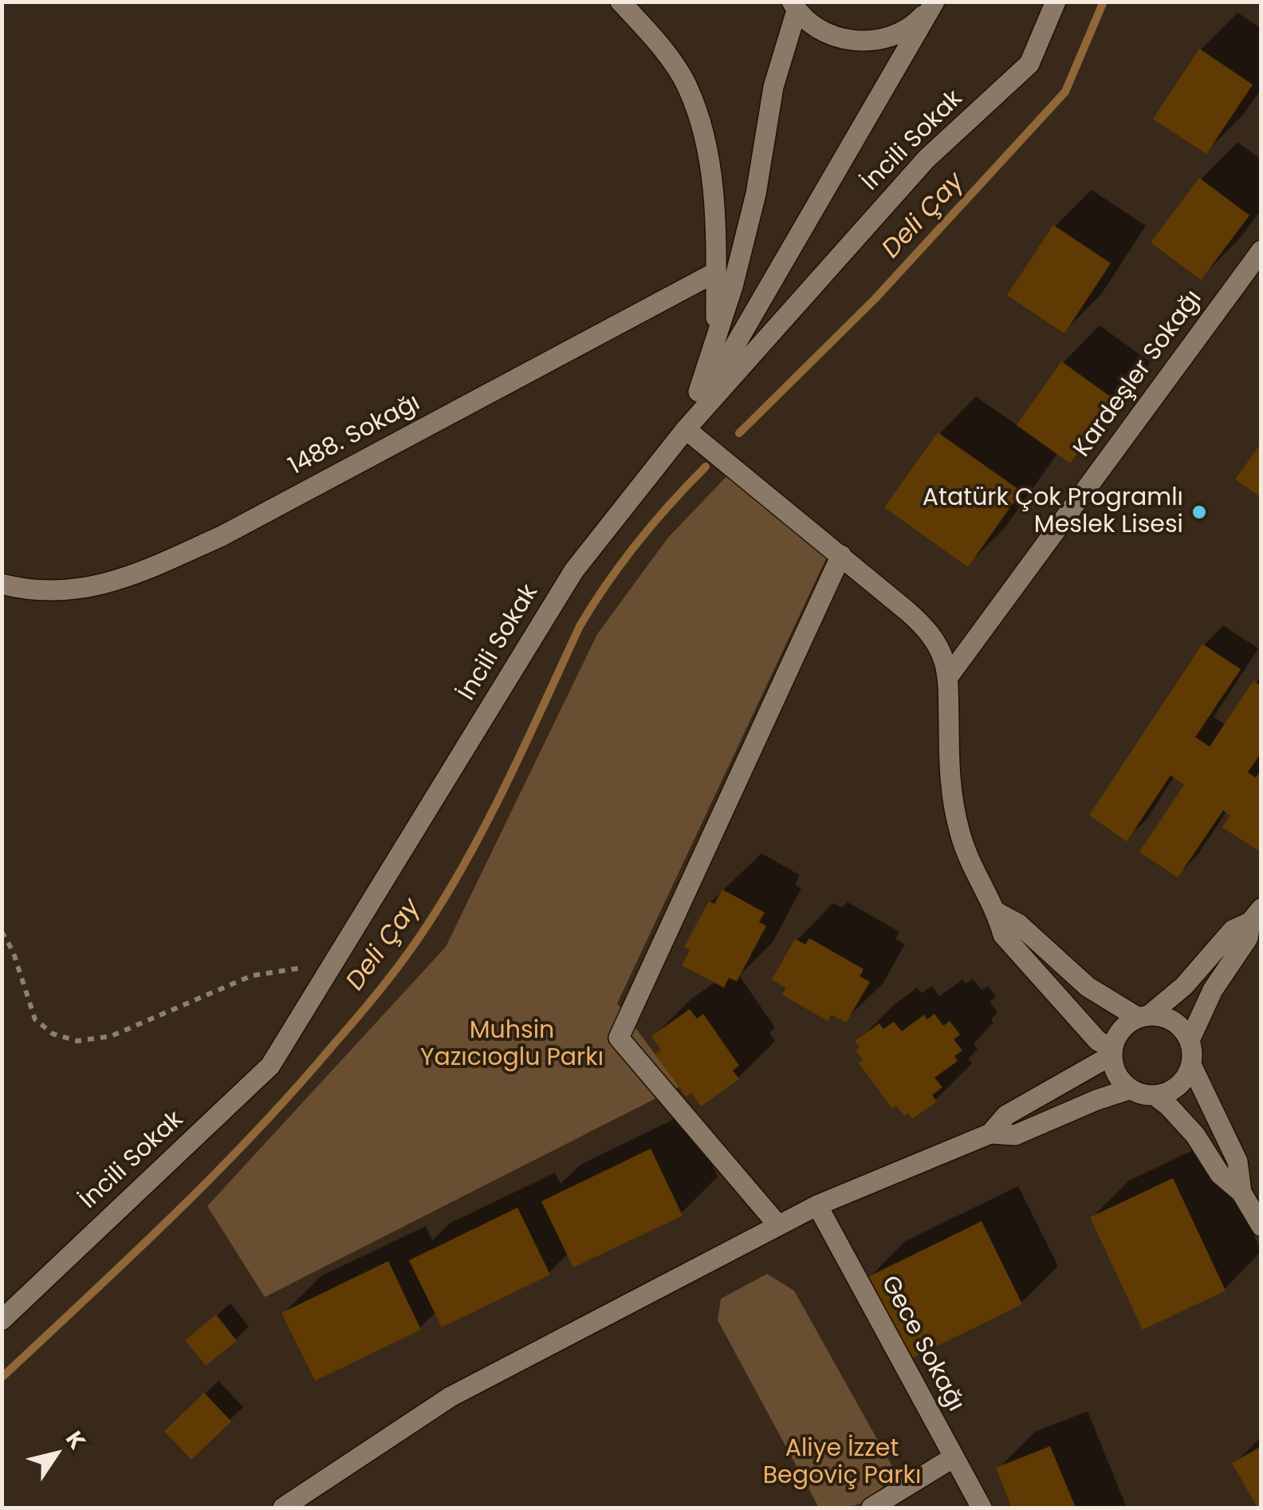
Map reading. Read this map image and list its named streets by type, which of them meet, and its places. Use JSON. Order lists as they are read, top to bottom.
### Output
{
  "streets": {
    "street": [
      "İncili Sokak",
      "Kardeşler Sokağı",
      "1488. Sokağı",
      "Gece Sokağı"
    ]
  },
  "water": ["Deli Çay"],
  "parks": ["Muhsin Yazıcıoglu Parkı", "Aliye İzzet Begoviç Parkı"],
  "places": ["Atatürk Çok Programlı Meslek Lisesi"],
  "north": "top right"
}
